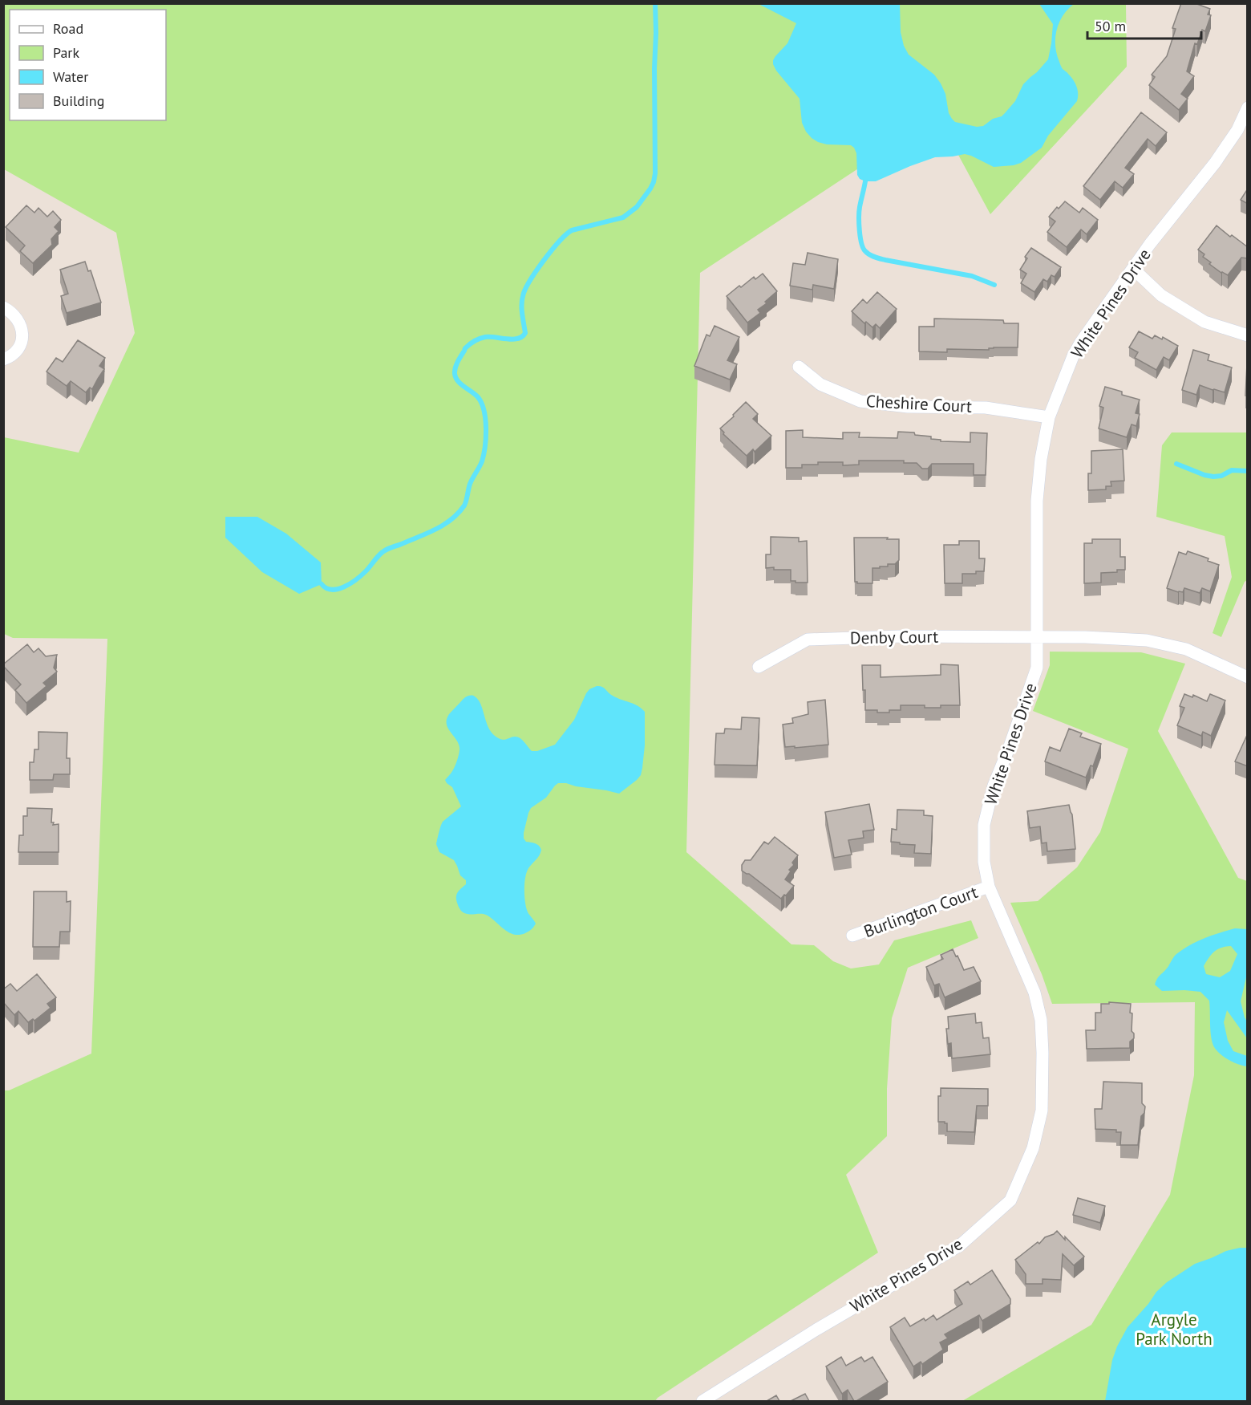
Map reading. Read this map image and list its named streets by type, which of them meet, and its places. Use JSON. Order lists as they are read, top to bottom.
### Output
{
  "streets": {
    "street": [
      "White Pines Drive",
      "Cheshire Court",
      "Denby Court",
      "Burlington Court"
    ]
  },
  "crossings": [
    ["White Pines Drive", "Cheshire Court"],
    ["White Pines Drive", "Denby Court"],
    ["White Pines Drive", "Burlington Court"]
  ],
  "parks": ["Argyle Park North"],
  "legend": [
    "Road",
    "Park",
    "Water",
    "Building"
  ],
  "scale_bar": "50 m"
}
